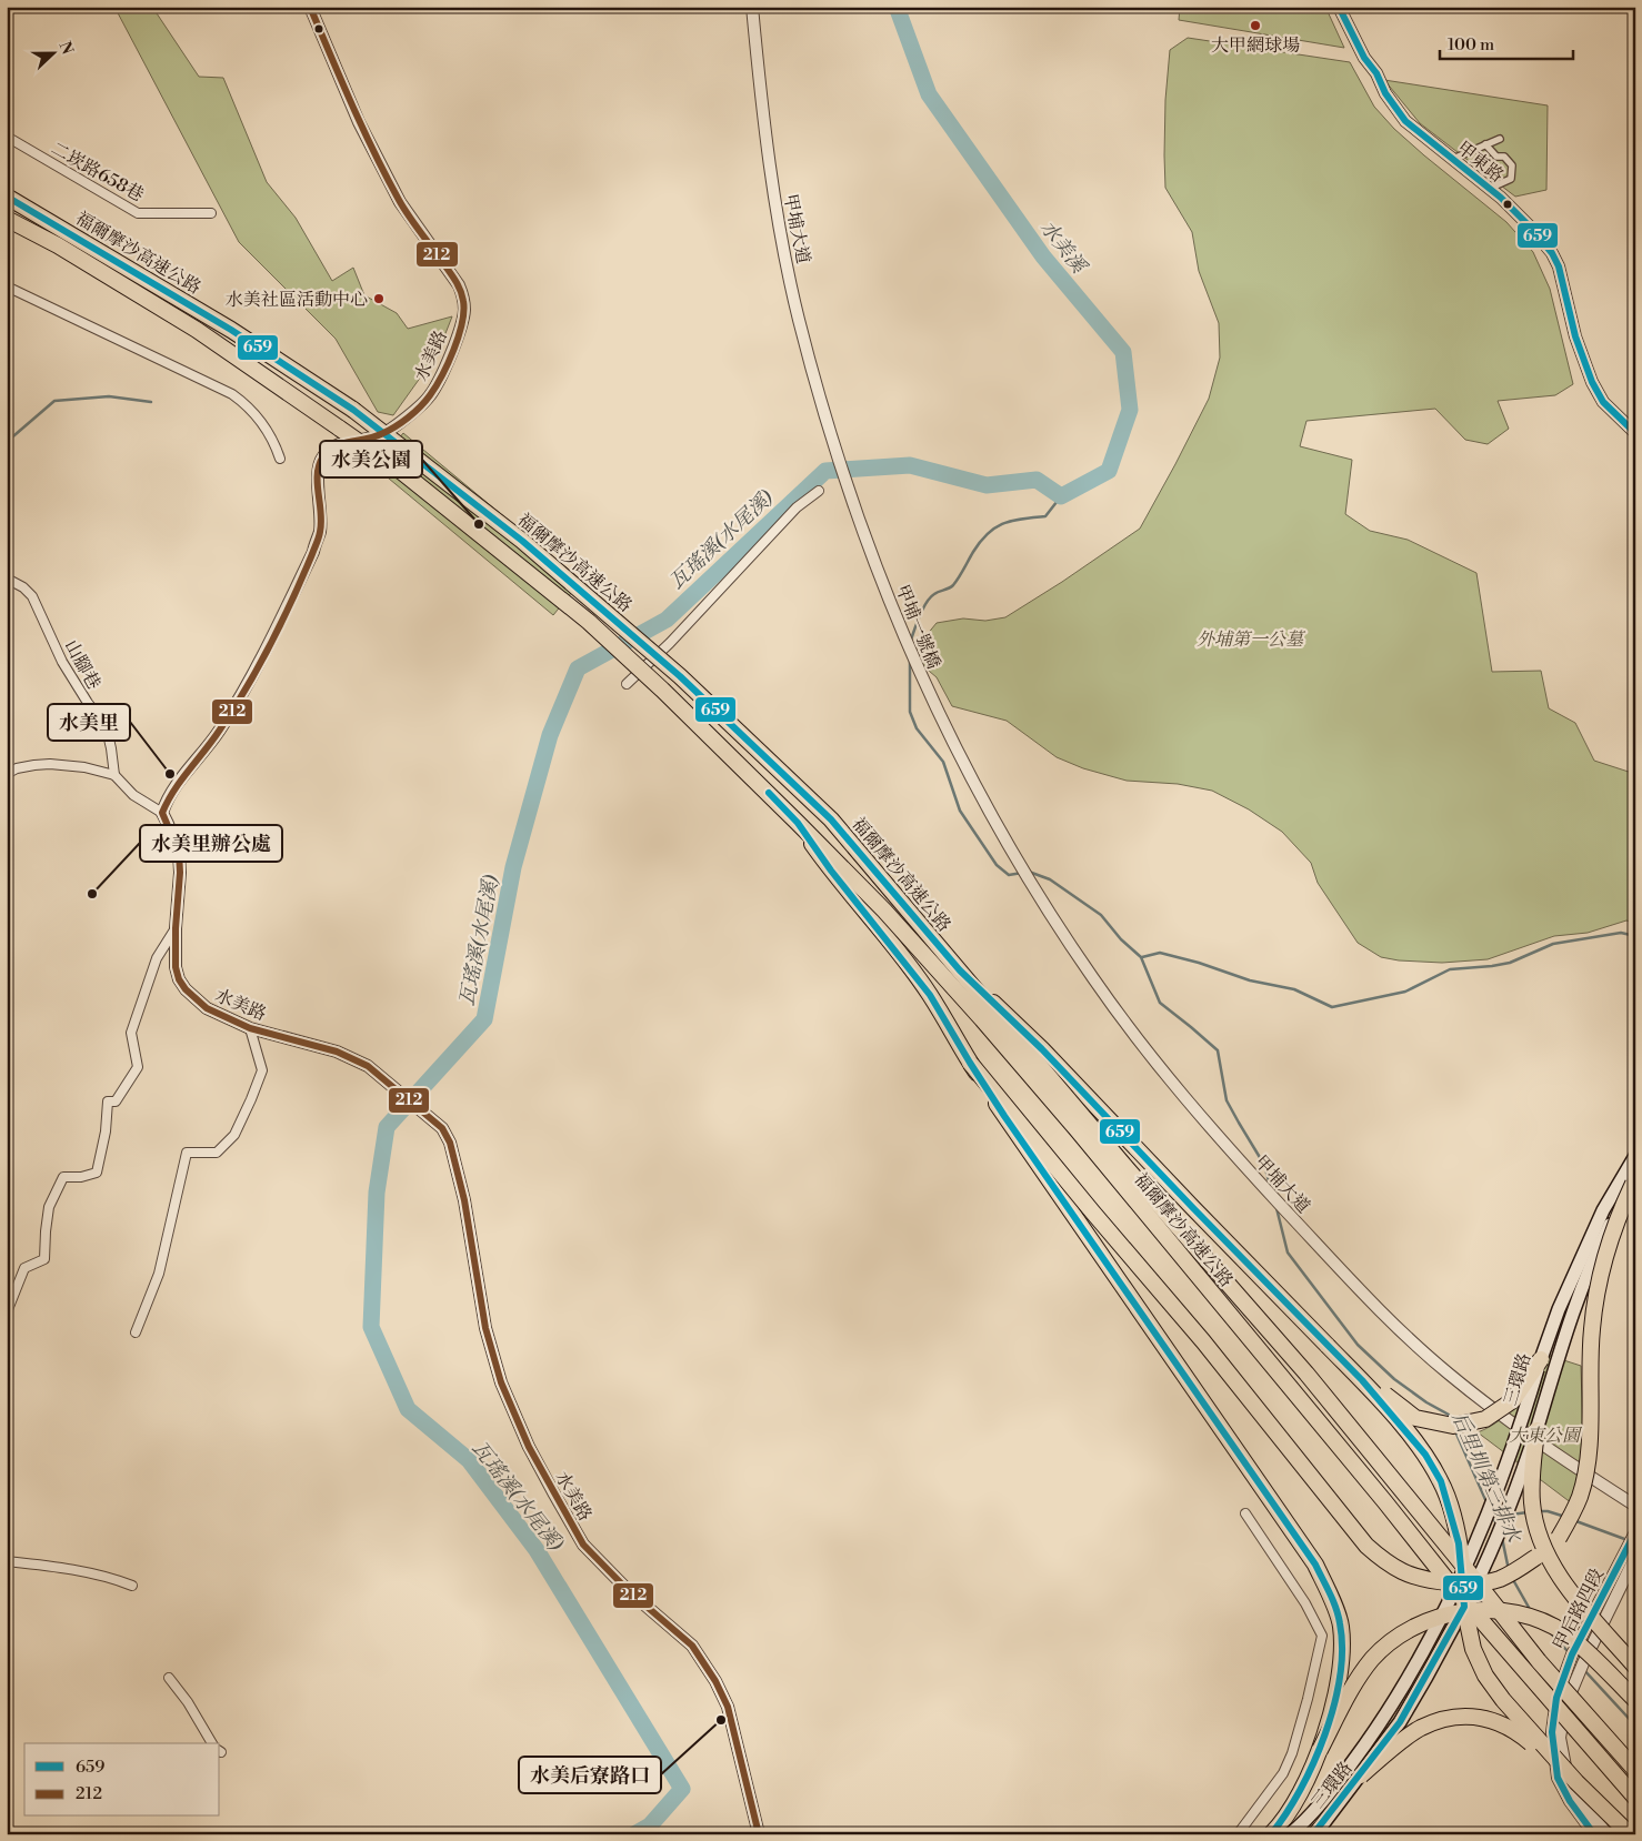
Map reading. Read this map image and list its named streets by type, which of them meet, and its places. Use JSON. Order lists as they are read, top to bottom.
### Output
{
  "streets": {
    "highway": ["福爾摩沙高速公路"],
    "main road": ["三環路"],
    "street": [
      "甲東路",
      "二崁路658巷",
      "甲埔大道",
      "水美路",
      "甲埔一號橋",
      "山腳巷",
      "甲后路四段"
    ]
  },
  "crossings": [
    ["甲埔大道", "甲埔一號橋"]
  ],
  "water": ["水美溪", "瓦瑤溪(水尾溪)", "后里圳第三排水"],
  "parks": ["外埔第一公墓", "大東公園"],
  "places": [
    "大甲網球場",
    "水美社區活動中心",
    "水美公園",
    "水美里",
    "水美里辦公處",
    "水美后寮路口"
  ],
  "lines": ["transit line 659", "transit line 212"],
  "legend": ["659", "212"],
  "scale_bar": "100 m",
  "north": "right"
}
